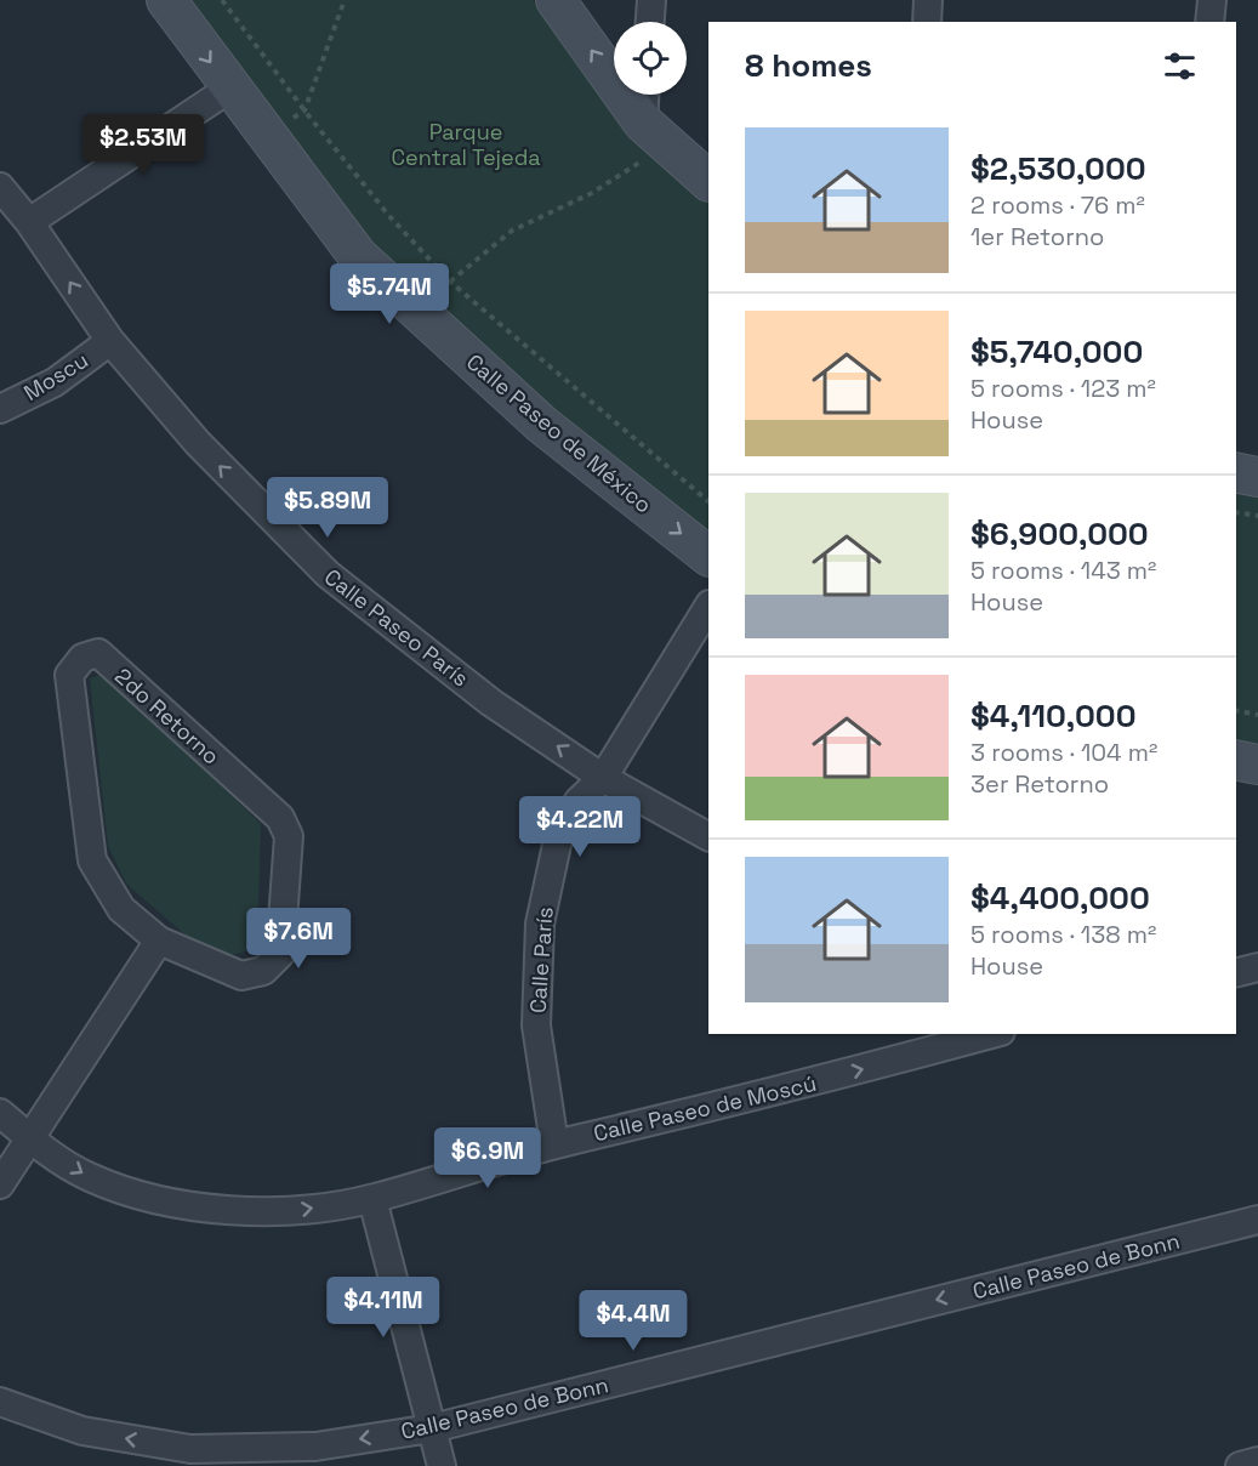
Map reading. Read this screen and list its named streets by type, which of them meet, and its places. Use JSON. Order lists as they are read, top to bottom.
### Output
{
  "streets": {
    "main road": ["Calle Paseo de México"],
    "street": [
      "Moscu",
      "Calle Paseo París",
      "2do Retorno",
      "Calle París",
      "Calle Paseo de Moscú",
      "Calle Paseo de Bonn"
    ]
  },
  "crossings": [
    ["Moscu", "Calle Paseo París"],
    ["Calle Paseo París", "Calle París"],
    ["Calle París", "Calle Paseo de Moscú"]
  ],
  "one_way": ["Calle Paseo París", "Calle Paseo de Moscú", "Calle Paseo de Bonn"],
  "parks": ["Parque Central Tejeda"],
  "page": {
    "heading": "8 homes",
    "list": [
      {
        "name": "$2,530,000",
        "note": "2 rooms · 76 m² · 1er Retorno"
      },
      {
        "name": "$5,740,000",
        "note": "5 rooms · 123 m² · House"
      },
      {
        "name": "$6,900,000",
        "note": "5 rooms · 143 m² · House"
      },
      {
        "name": "$4,110,000",
        "note": "3 rooms · 104 m² · 3er Retorno"
      },
      {
        "name": "$4,400,000",
        "note": "5 rooms · 138 m² · House"
      }
    ],
    "price": [
      "$2.53M",
      "$5.74M",
      "$5.89M",
      "$4.22M",
      "$7.6M",
      "$6.9M",
      "$4.11M",
      "$4.4M"
    ]
  }
}
